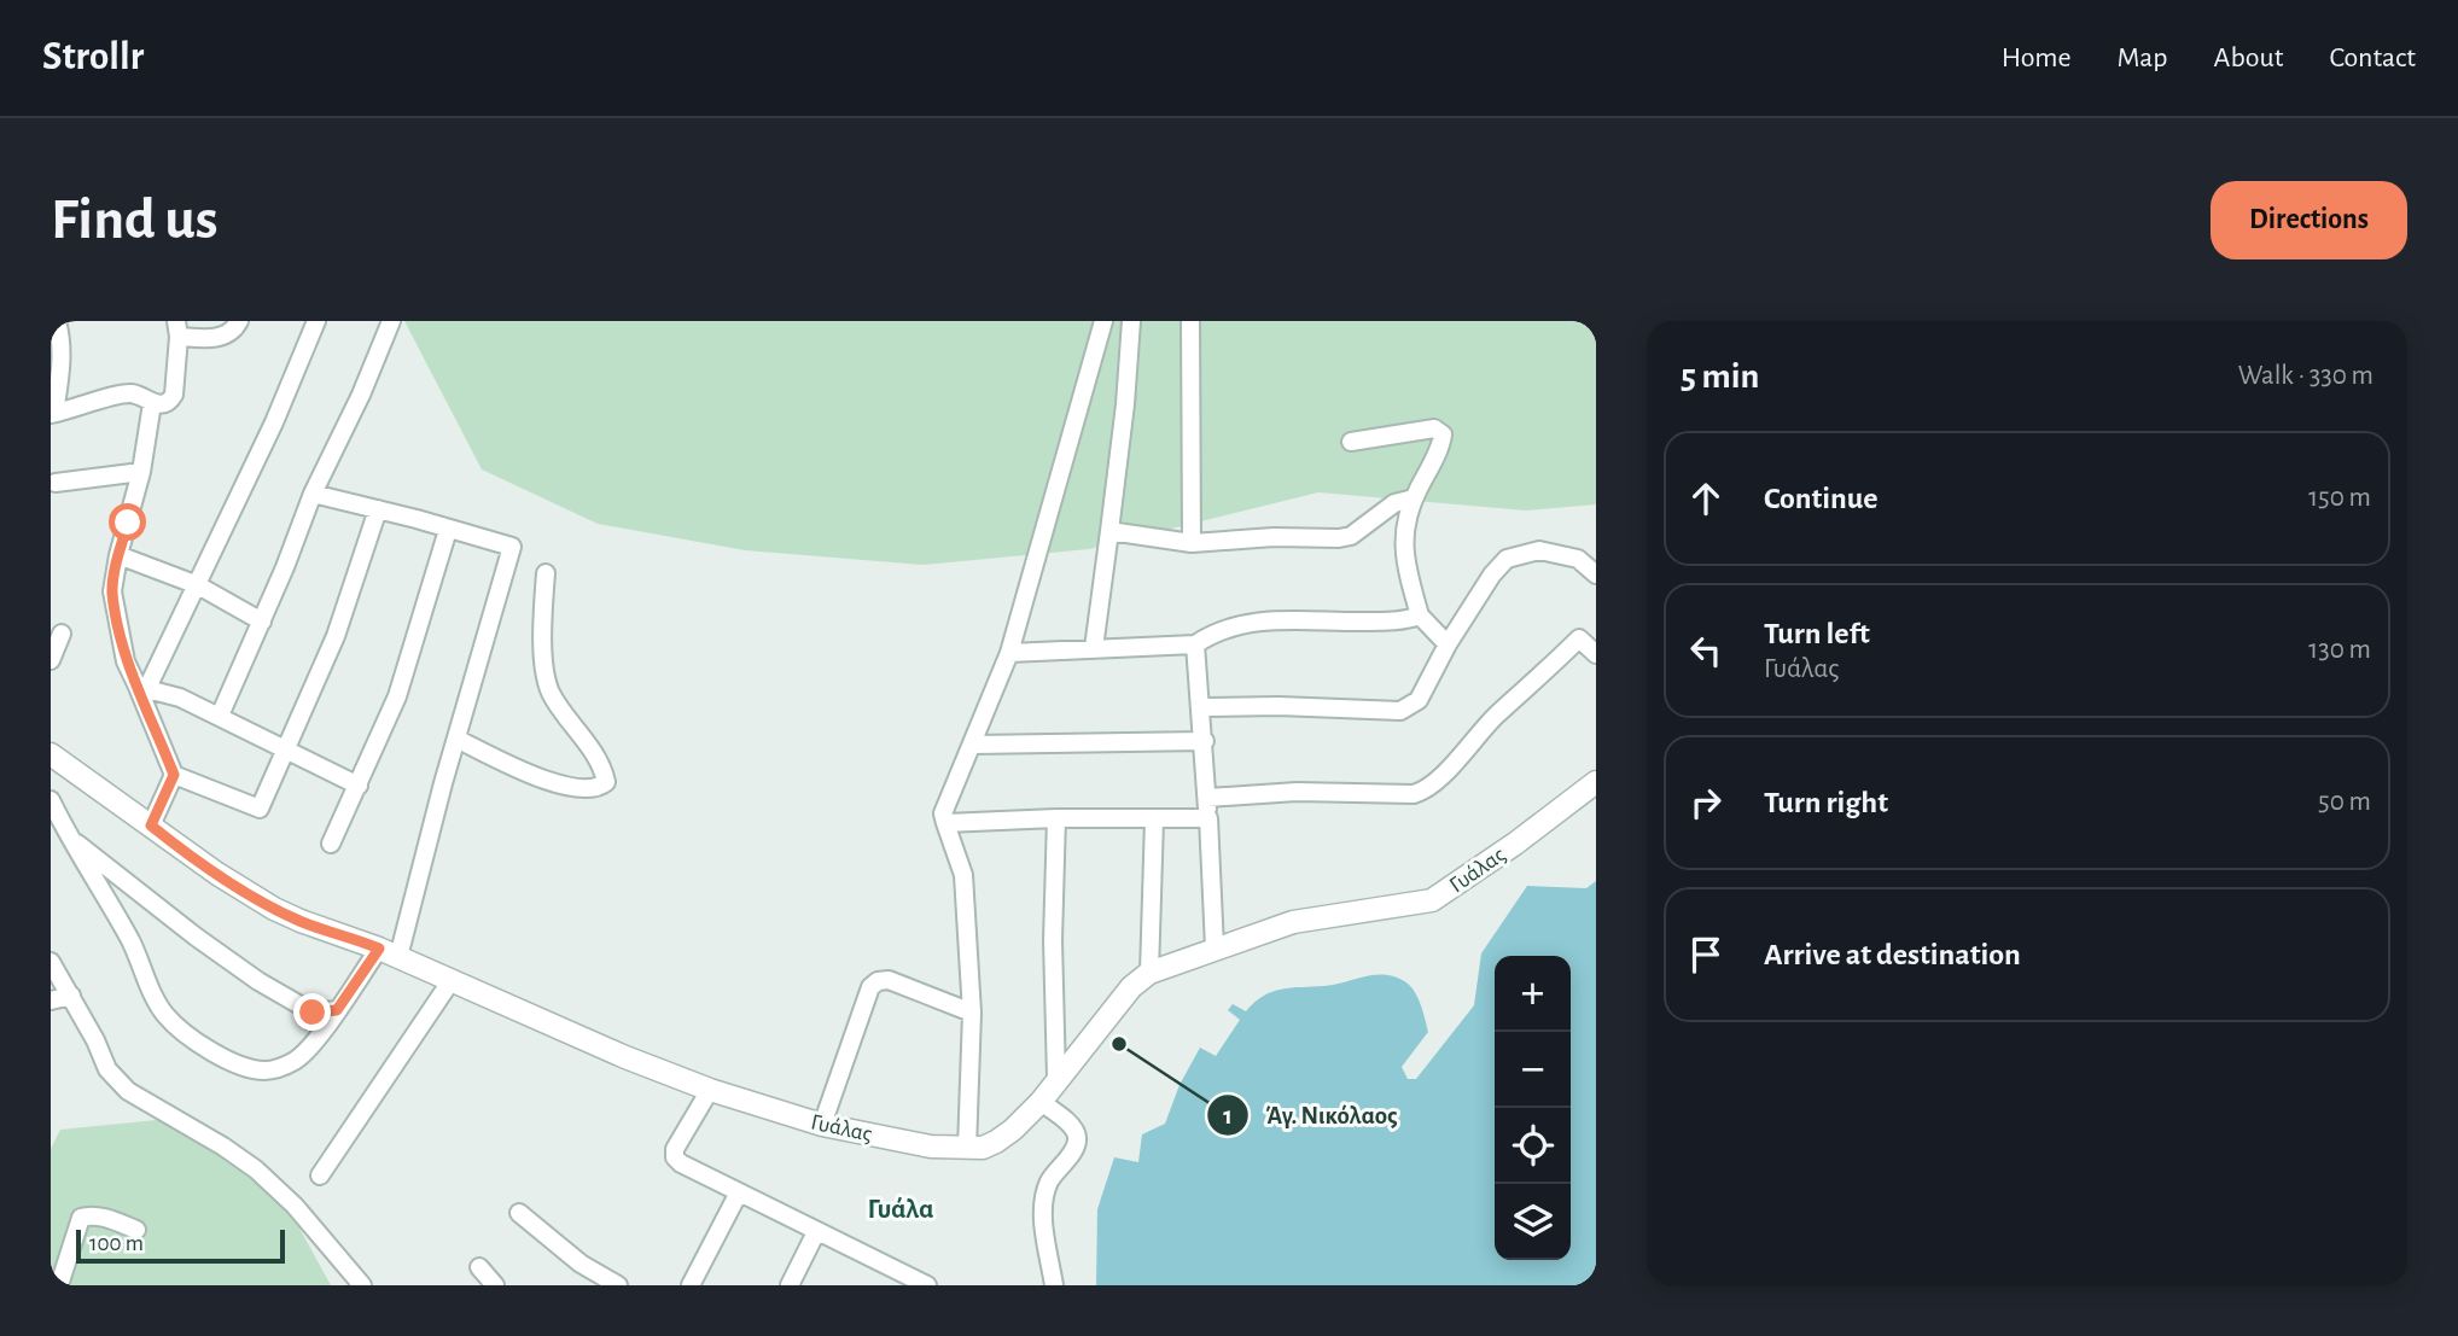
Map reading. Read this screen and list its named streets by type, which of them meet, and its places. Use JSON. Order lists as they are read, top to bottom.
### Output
{
  "streets": {
    "street": ["Γυάλας"]
  },
  "districts": ["Γυάλα"],
  "places": ["Άγ. Νικόλαος"],
  "scale_bar": "100 m",
  "page": {
    "header": "Strollr",
    "nav": [
      "Home",
      "Map",
      "About",
      "Contact"
    ],
    "buttons": "Directions",
    "title": "Find us",
    "heading": ["5 min", "Walk · 330 m"],
    "list": [
      ["Continue", "150 m"],
      ["Turn left", "Γυάλας", "130 m"],
      ["Turn right", "50 m"],
      "Arrive at destination"
    ],
    "map_buttons": ["+", "−"],
    "scale": "100 m"
  }
}
